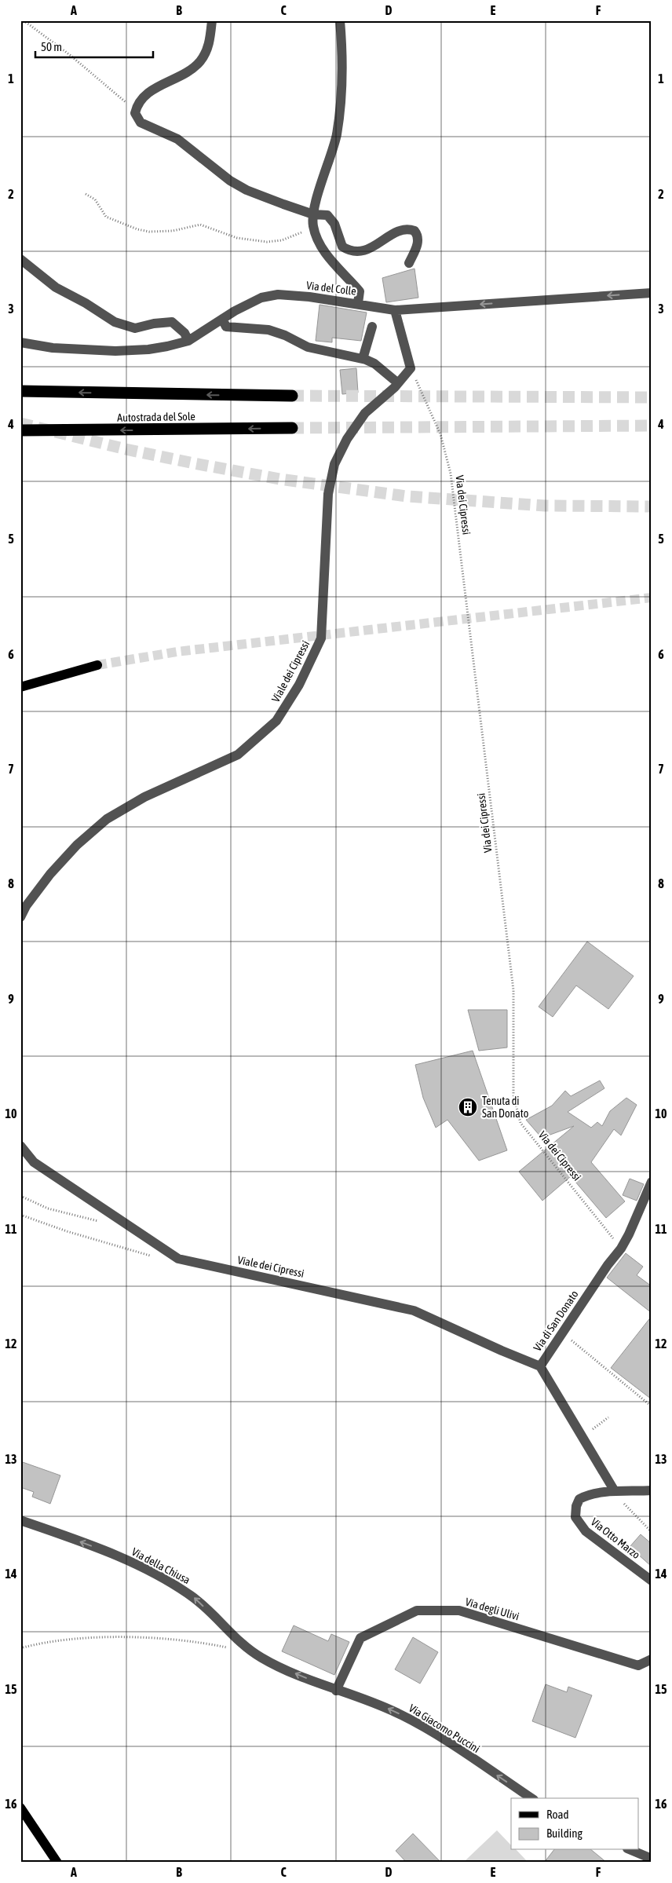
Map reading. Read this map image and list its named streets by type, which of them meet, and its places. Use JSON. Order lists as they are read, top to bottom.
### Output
{
  "streets": {
    "highway": ["Autostrada del Sole"],
    "street": [
      "Via del Colle",
      "Viale dei Cipressi",
      "Via di San Donato",
      "Via Otto Marzo",
      "Via della Chiusa",
      "Via degli Ulivi",
      "Via Giacomo Puccini"
    ],
    "path": ["Via dei Cipressi"]
  },
  "crossings": [
    ["Via dei Cipressi", "Viale dei Cipressi"],
    ["Via dei Cipressi", "Via di San Donato"],
    ["Viale dei Cipressi", "Via di San Donato"],
    ["Via di San Donato", "Via Otto Marzo"],
    ["Via della Chiusa", "Via degli Ulivi"],
    ["Via della Chiusa", "Via Giacomo Puccini"],
    ["Via degli Ulivi", "Via Giacomo Puccini"]
  ],
  "one_way": [
    "Via del Colle",
    "Autostrada del Sole",
    "Via della Chiusa",
    "Via Giacomo Puccini"
  ],
  "places": {
    "building": ["Tenuta di San Donato"]
  },
  "legend": ["Road", "Building"],
  "scale_bar": "50 m",
  "grid": {
    "columns": [
      "A",
      "B",
      "C",
      "D",
      "E",
      "F"
    ],
    "rows": [
      "1",
      "2",
      "3",
      "4",
      "5",
      "6",
      "7",
      "8",
      "9",
      "10",
      "11",
      "12",
      "13",
      "14",
      "15",
      "16"
    ]
  }
}
